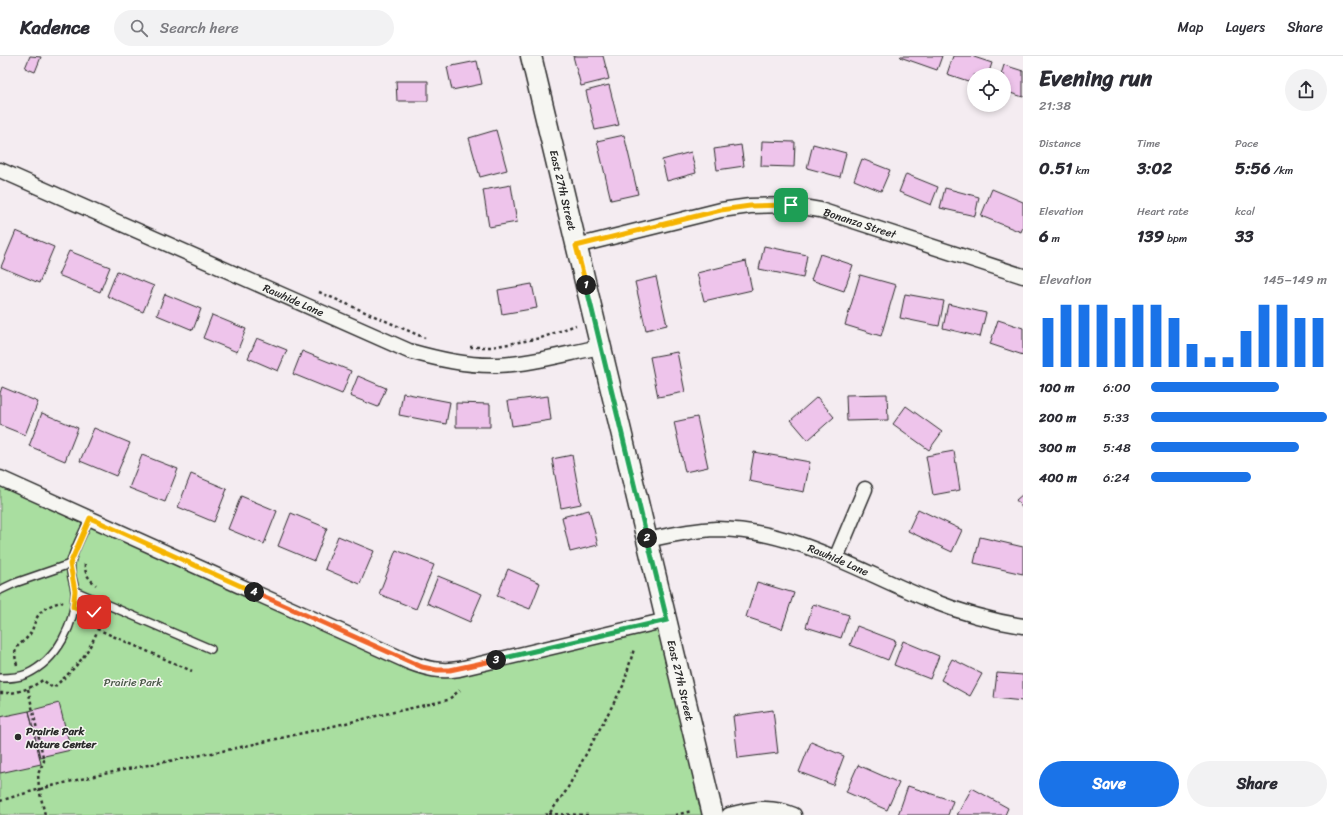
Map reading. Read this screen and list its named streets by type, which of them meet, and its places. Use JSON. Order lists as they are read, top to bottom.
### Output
{
  "streets": {
    "street": ["East 27th Street", "Bonanza Street", "Rawhide Lane"]
  },
  "crossings": [
    ["East 27th Street", "Bonanza Street"],
    ["East 27th Street", "Rawhide Lane"]
  ],
  "parks": ["Prairie Park"],
  "places": ["Prairie Park Nature Center"],
  "page": {
    "header": "Kadence",
    "search": "Search here",
    "nav": ["Map", "Layers", "Share"],
    "heading": ["Evening run", "21:38"],
    "stats": [
      ["Distance", "0.51 km"],
      ["Time", "3:02"],
      ["Pace", "5:56 /km"],
      ["Elevation", "6 m"],
      ["Heart rate", "139 bpm"],
      ["kcal", "33"]
    ],
    "chart": ["Elevation", "145–149 m"],
    "pins": [
      "1",
      "2",
      "4",
      "3"
    ],
    "list": [
      {
        "name": "100 m",
        "note": "6:00"
      },
      {
        "name": "200 m",
        "note": "5:33"
      },
      {
        "name": "300 m",
        "note": "5:48"
      },
      {
        "name": "400 m",
        "note": "6:24"
      }
    ],
    "buttons": ["Save", "Share"]
  }
}
